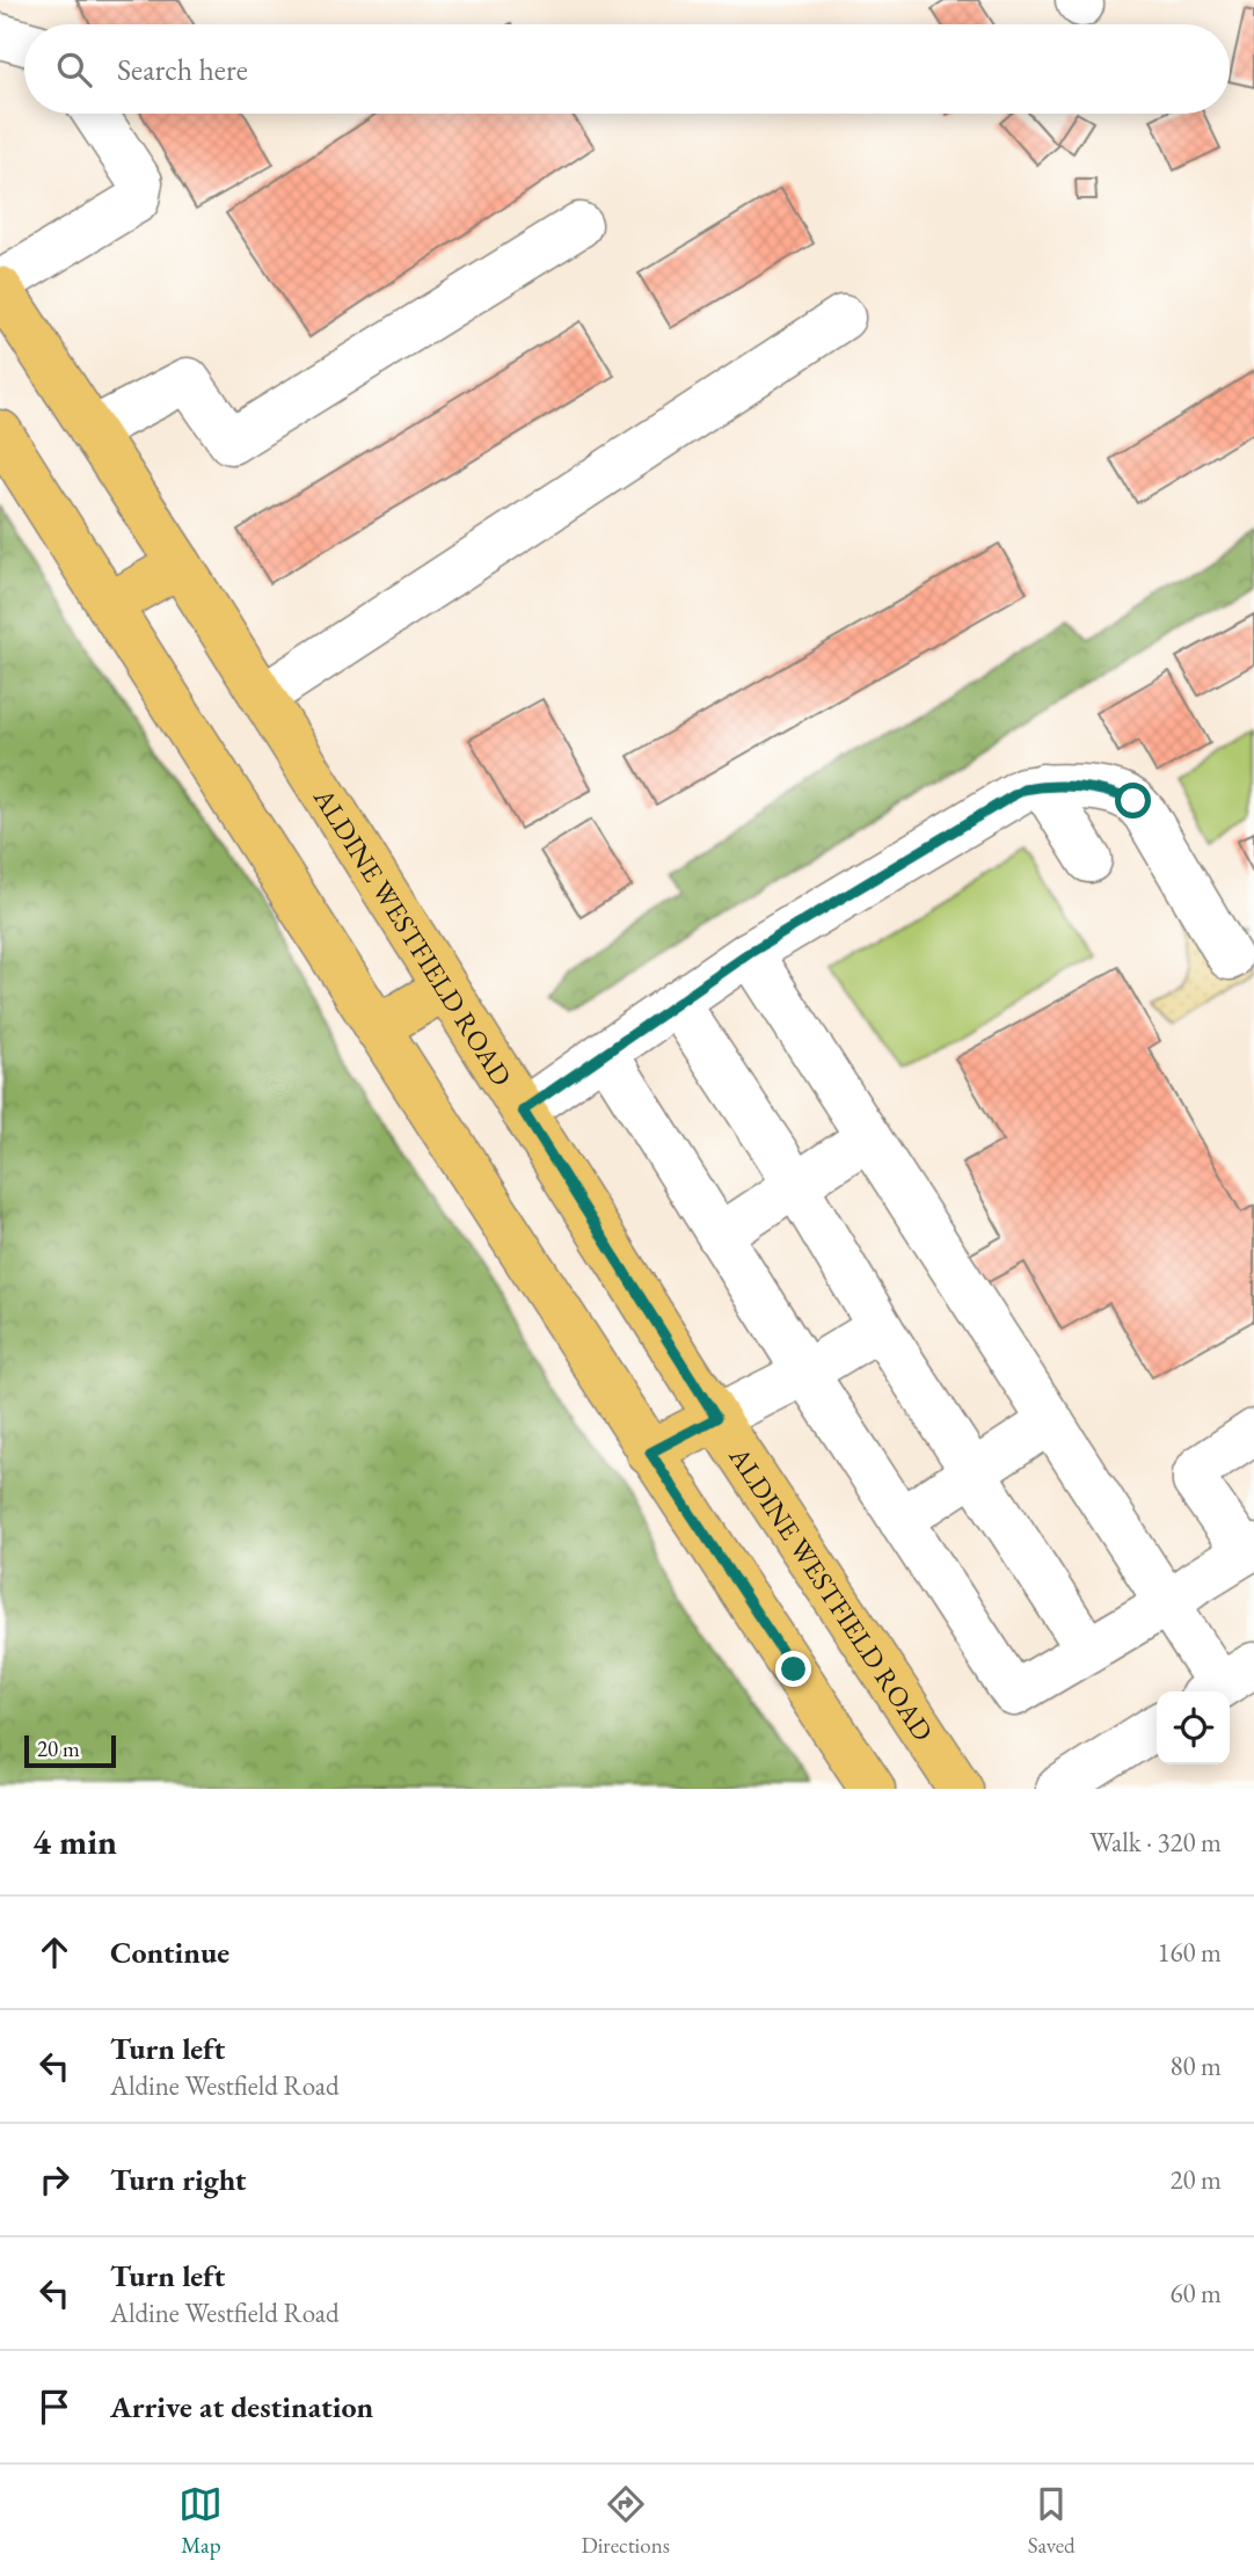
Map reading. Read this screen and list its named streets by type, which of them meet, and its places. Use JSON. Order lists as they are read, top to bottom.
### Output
{
  "streets": {
    "main road": ["ALDINE WESTFIELD ROAD"]
  },
  "scale_bar": "20 m",
  "page": {
    "search": "Search here",
    "scale": "20 m",
    "heading": ["4 min", "Walk · 320 m"],
    "list": [
      ["Continue", "160 m"],
      ["Turn left", "Aldine Westfield Road", "80 m"],
      ["Turn right", "20 m"],
      ["Turn left", "Aldine Westfield Road", "60 m"],
      "Arrive at destination"
    ],
    "nav": ["Map", "Directions", "Saved"]
  }
}
